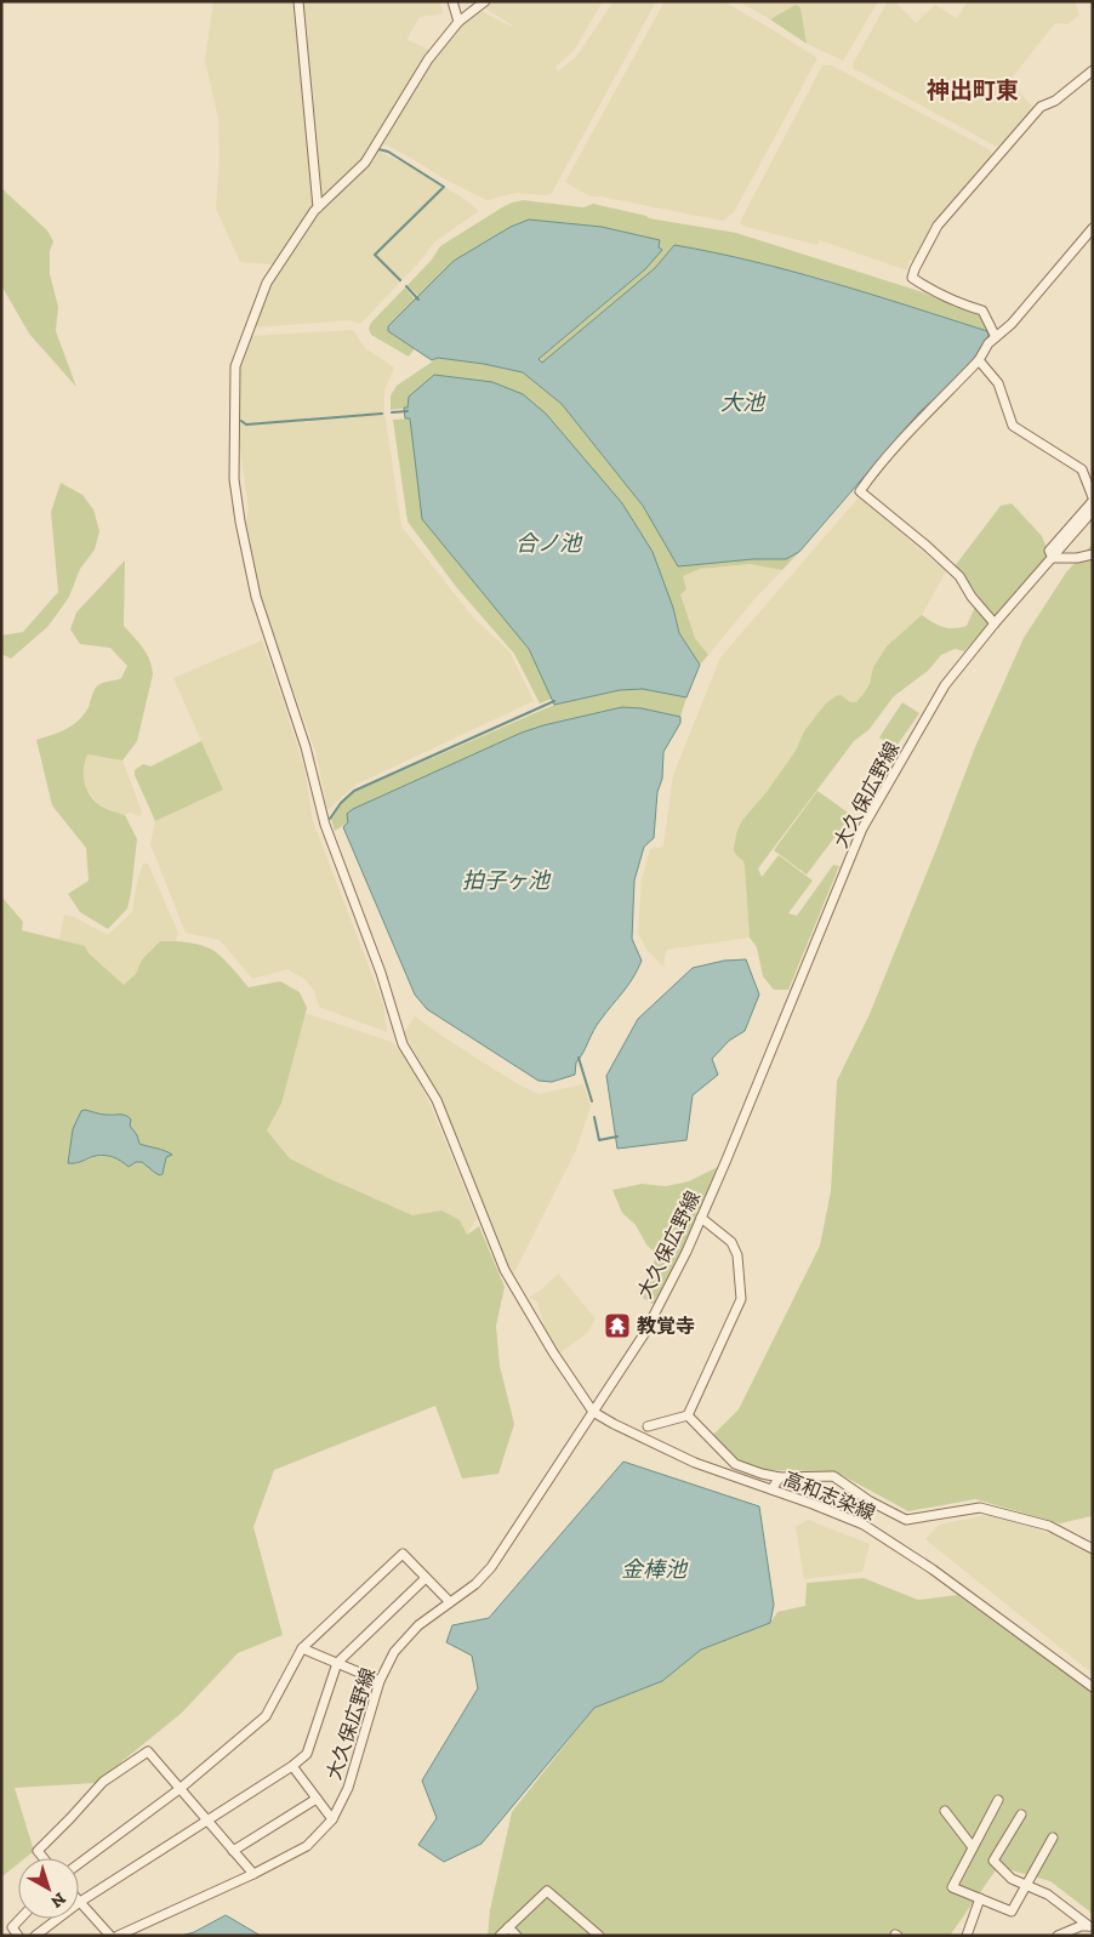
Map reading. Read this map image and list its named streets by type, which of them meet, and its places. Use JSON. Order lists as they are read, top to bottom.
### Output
{
  "streets": {
    "street": ["大久保広野線", "高和志染線"]
  },
  "crossings": [
    ["大久保広野線", "高和志染線"]
  ],
  "districts": ["神出町東"],
  "water": [
    "大池",
    "合ノ池",
    "拍子ヶ池",
    "金棒池"
  ],
  "places": {
    "temple": ["教覚寺"]
  },
  "north": "bottom right"
}
